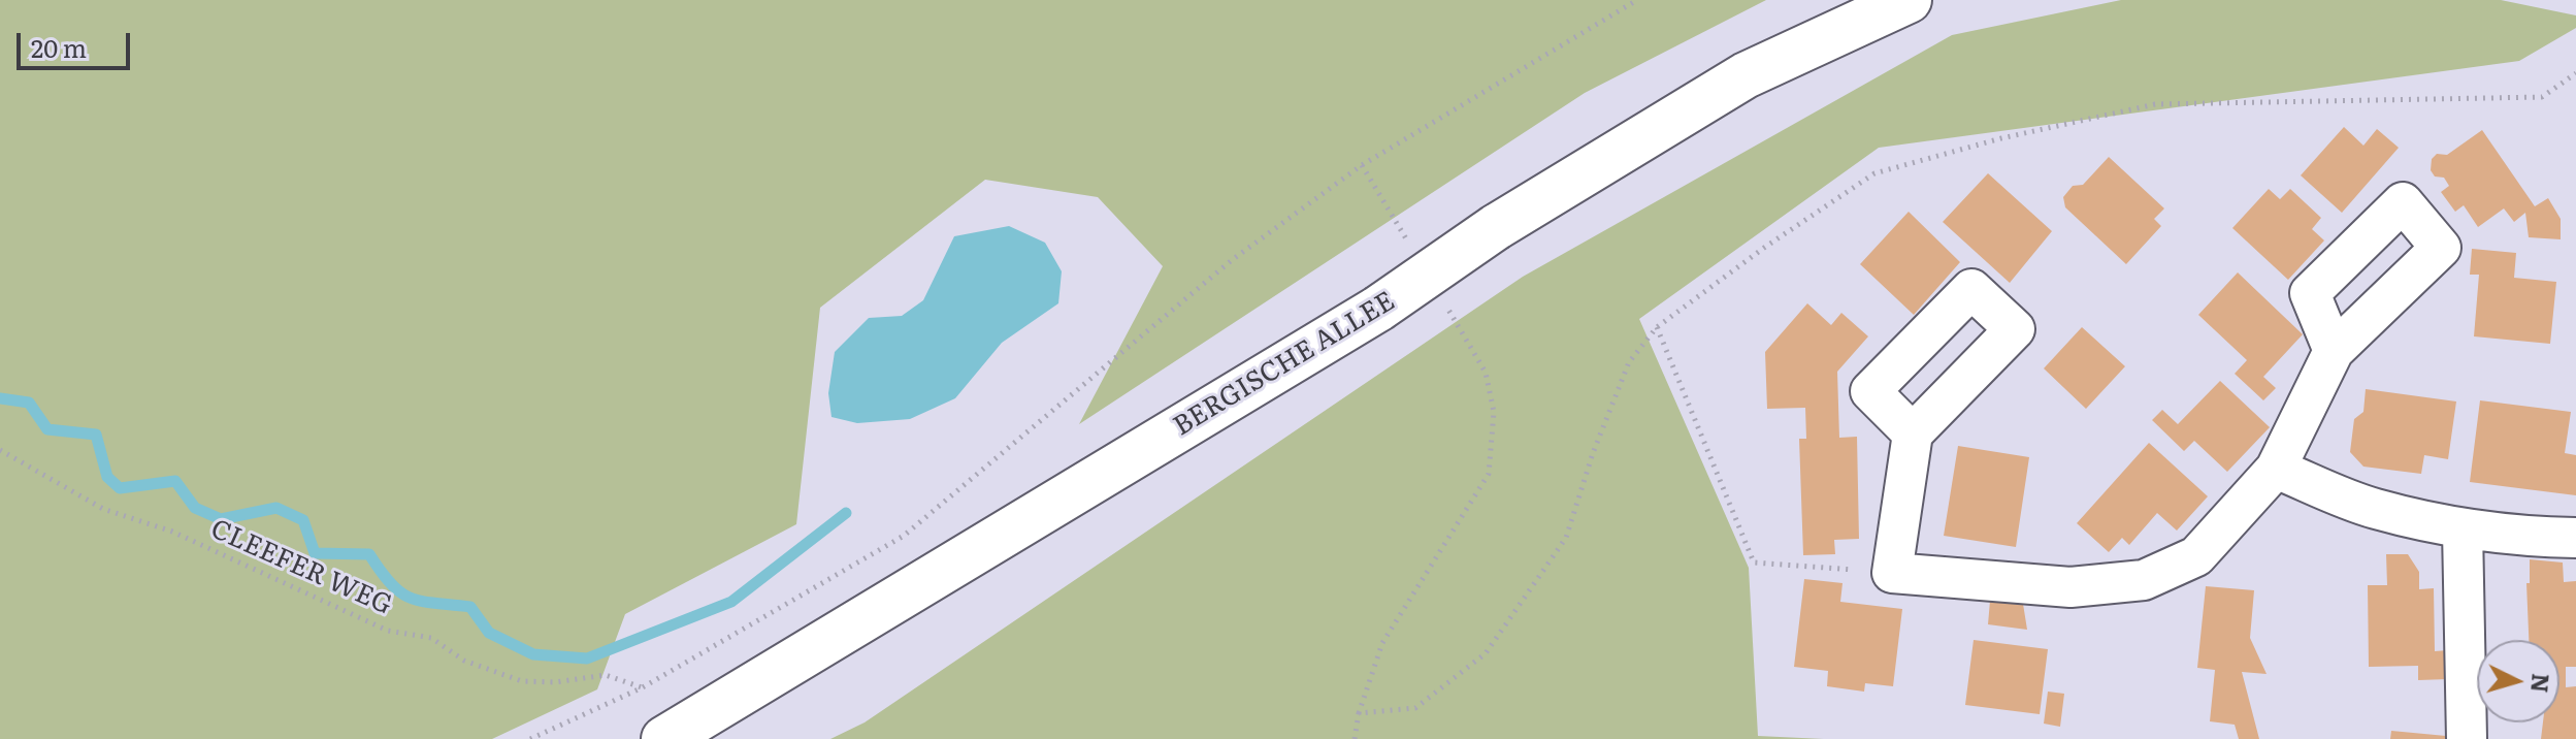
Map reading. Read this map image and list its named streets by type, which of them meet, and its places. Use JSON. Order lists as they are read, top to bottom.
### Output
{
  "streets": {
    "main road": ["BERGISCHE ALLEE"],
    "path": ["CLEEFER WEG"]
  },
  "scale_bar": "20 m",
  "north": "right"
}
